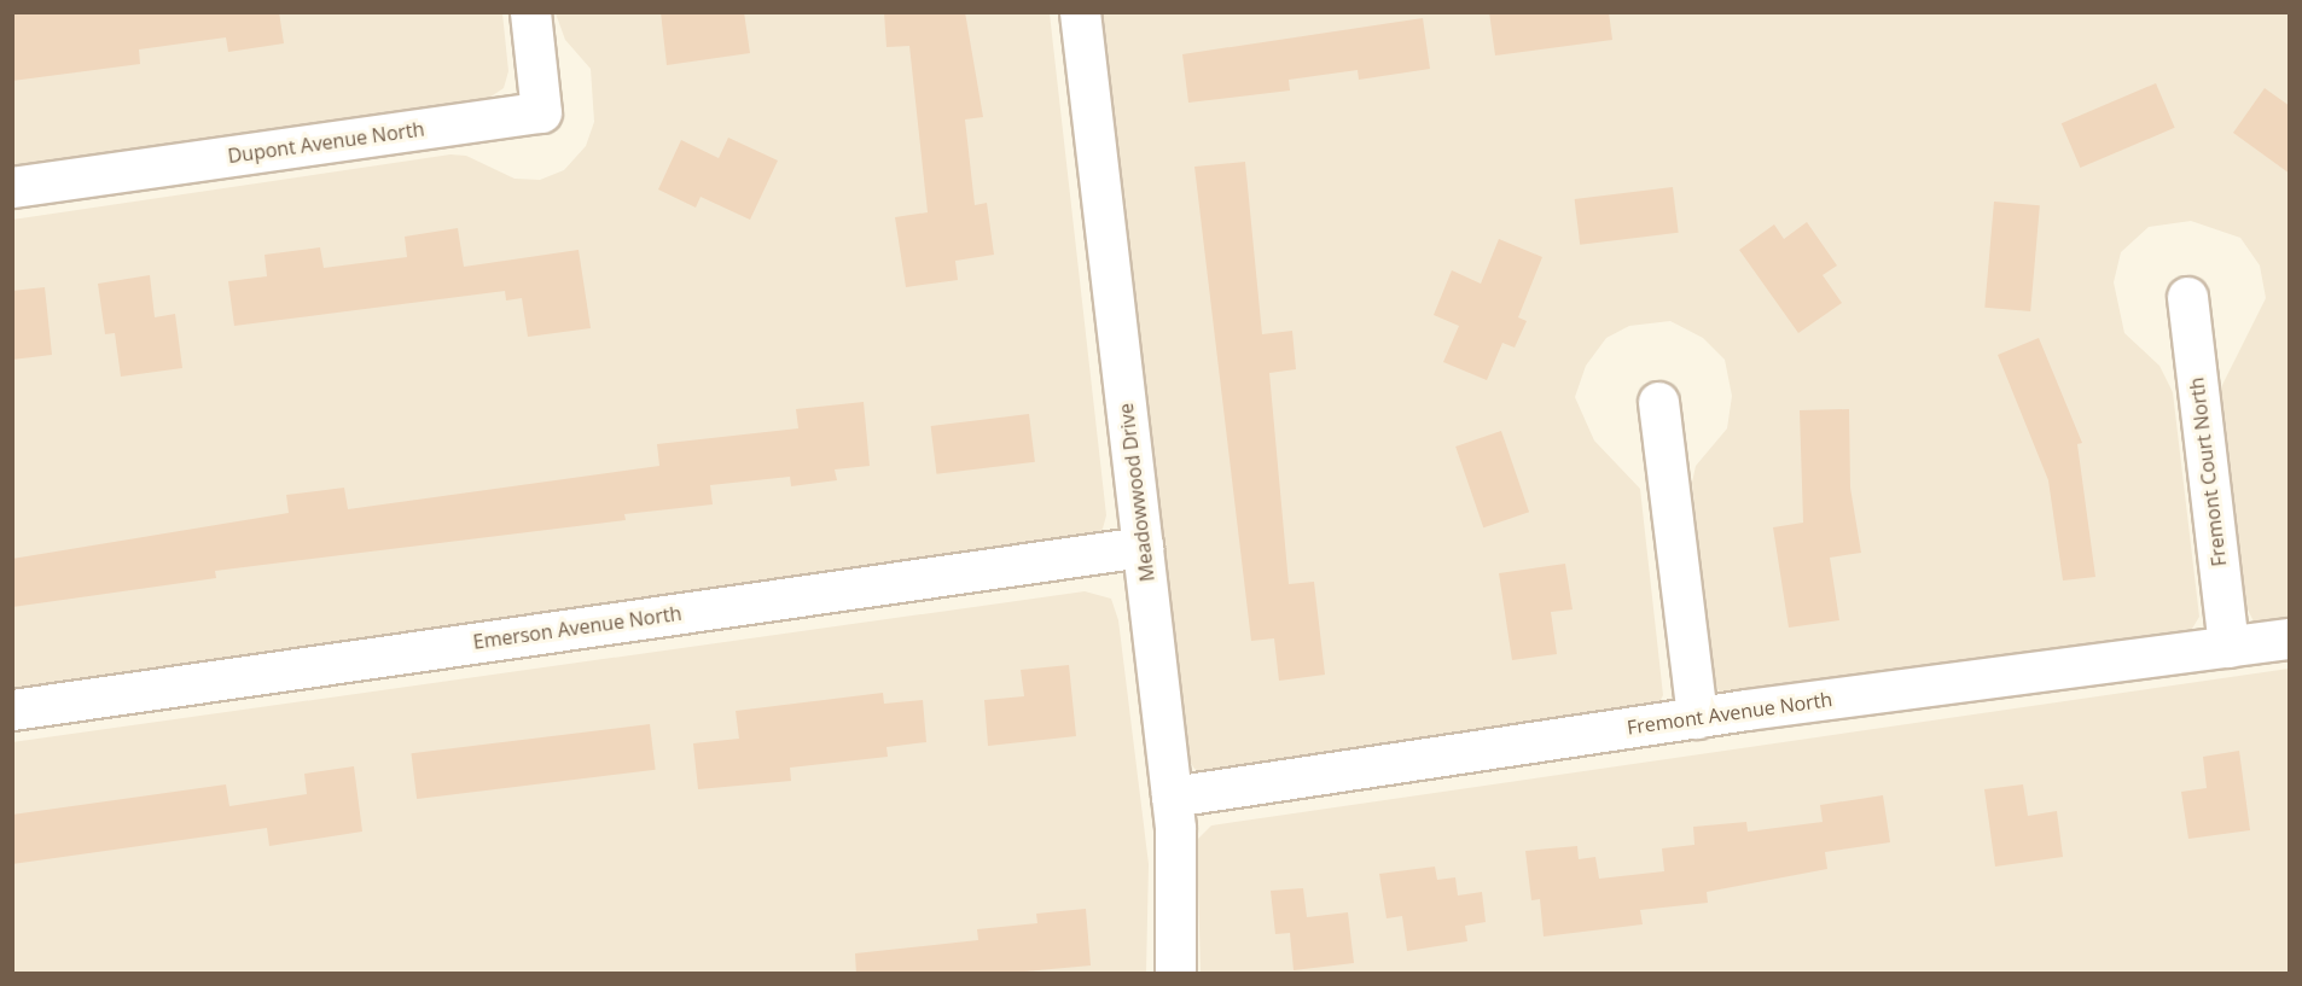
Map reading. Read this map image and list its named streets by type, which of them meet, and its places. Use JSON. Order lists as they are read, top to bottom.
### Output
{
  "streets": {
    "street": [
      "Dupont Avenue North",
      "Fremont Court North",
      "Meadowwood Drive",
      "Emerson Avenue North",
      "Fremont Avenue North"
    ]
  },
  "crossings": [
    ["Fremont Court North", "Fremont Avenue North"],
    ["Meadowwood Drive", "Emerson Avenue North"],
    ["Meadowwood Drive", "Fremont Avenue North"]
  ]
}
